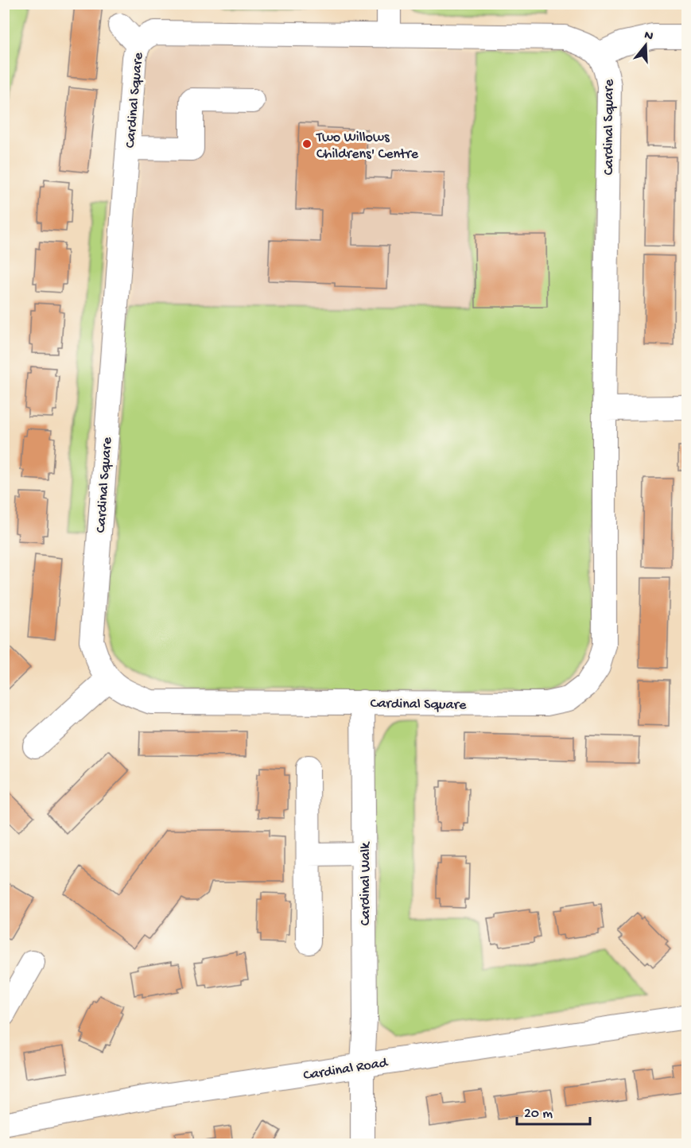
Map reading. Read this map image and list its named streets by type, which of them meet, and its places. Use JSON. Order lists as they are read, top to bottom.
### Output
{
  "streets": {
    "street": ["Cardinal Square", "Cardinal Walk", "Cardinal Road"]
  },
  "crossings": [
    ["Cardinal Square", "Cardinal Walk"],
    ["Cardinal Walk", "Cardinal Road"]
  ],
  "places": ["Two Willows Childrens' Centre"],
  "scale_bar": "20 m",
  "north": "top"
}
